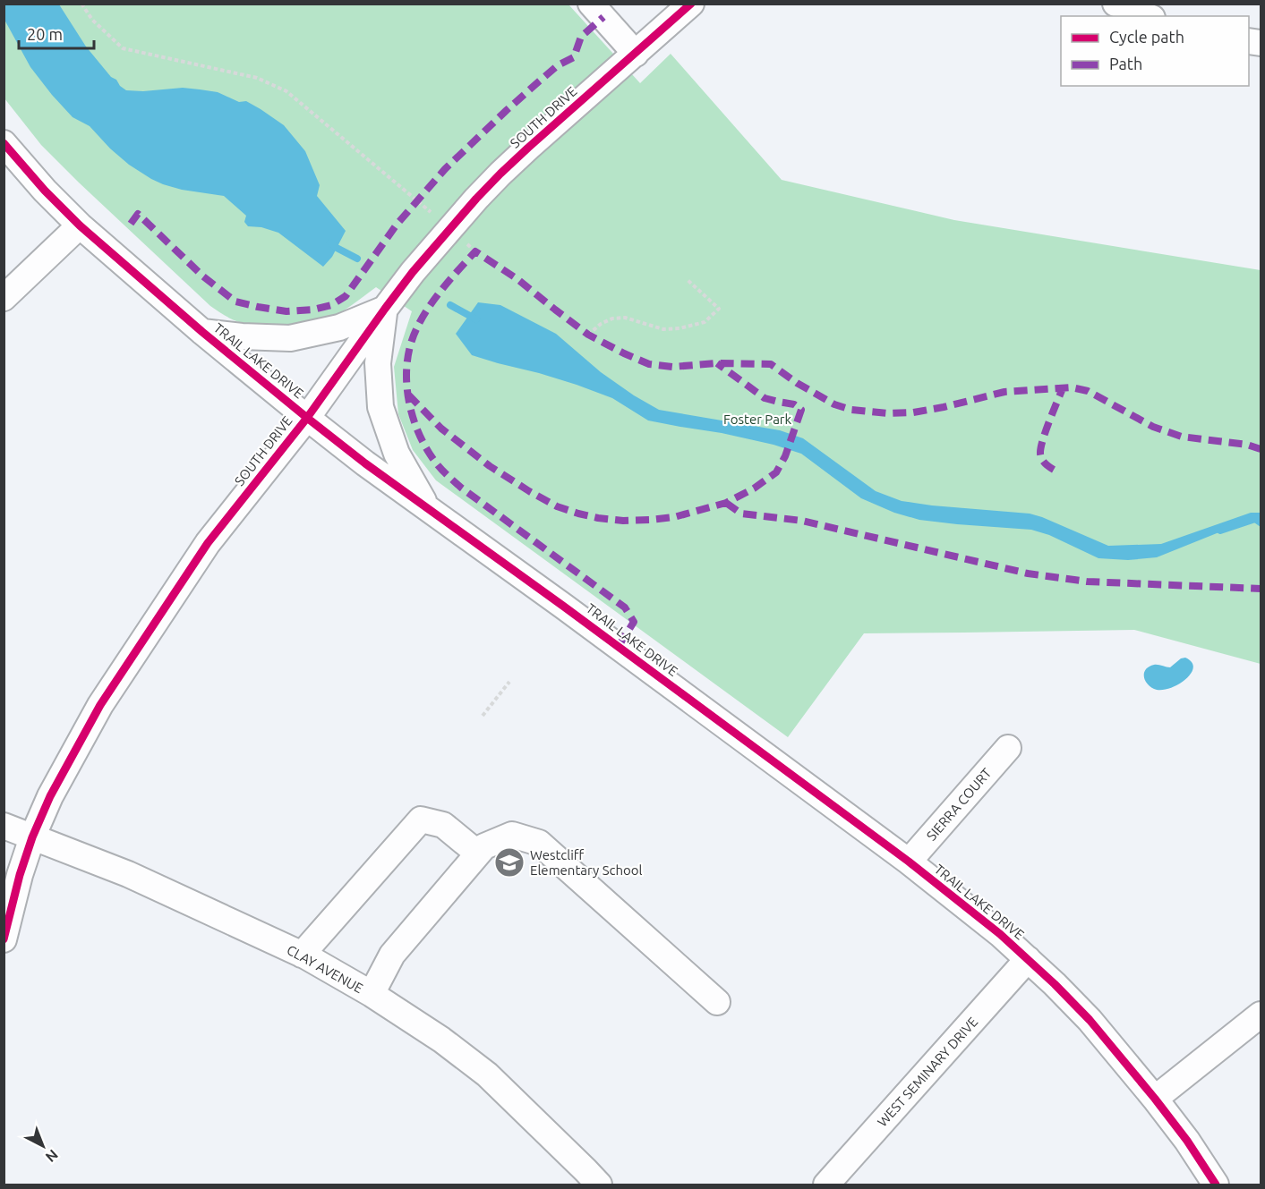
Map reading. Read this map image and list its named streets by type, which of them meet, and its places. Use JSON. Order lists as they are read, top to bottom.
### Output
{
  "streets": {
    "street": [
      "SOUTH DRIVE",
      "TRAIL LAKE DRIVE",
      "SIERRA COURT",
      "CLAY AVENUE",
      "WEST SEMINARY DRIVE"
    ]
  },
  "crossings": [
    ["SOUTH DRIVE", "TRAIL LAKE DRIVE"],
    ["SOUTH DRIVE", "CLAY AVENUE"],
    ["TRAIL LAKE DRIVE", "SIERRA COURT"],
    ["TRAIL LAKE DRIVE", "WEST SEMINARY DRIVE"]
  ],
  "parks": ["Foster Park"],
  "places": {
    "school or university": ["Westcliff Elementary School"]
  },
  "legend": ["Cycle path", "Path"],
  "scale_bar": "20 m",
  "north": "bottom right"
}
